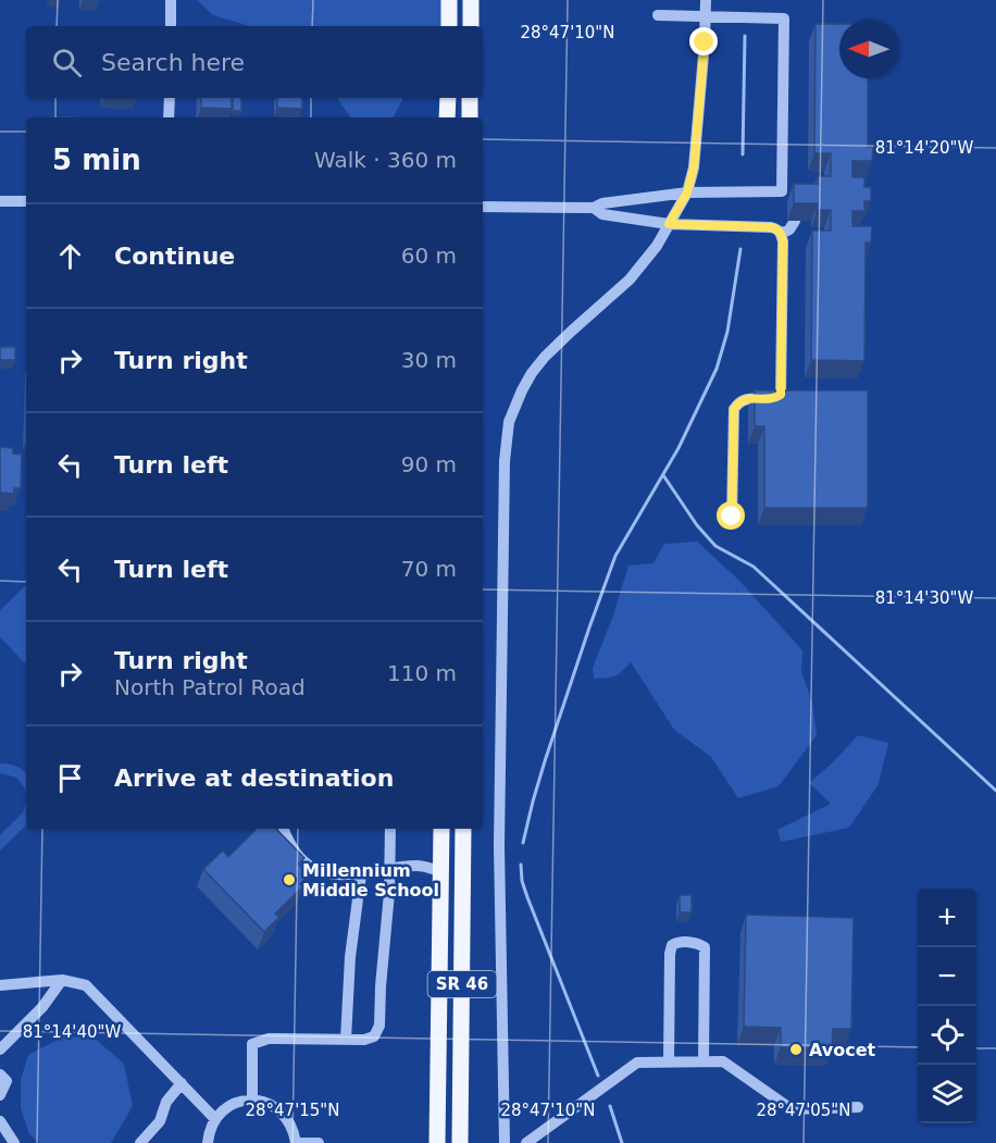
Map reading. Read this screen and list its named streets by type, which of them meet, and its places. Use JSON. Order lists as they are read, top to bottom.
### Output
{
  "streets": {
    "main road": ["SR 46"]
  },
  "places": ["Millennium Middle School", "Avocet"],
  "north": "left",
  "page": {
    "search": "Search here",
    "heading": ["5 min", "Walk · 360 m"],
    "list": [
      ["Continue", "60 m"],
      ["Turn right", "30 m"],
      ["Turn left", "90 m"],
      ["Turn left", "70 m"],
      ["Turn right", "North Patrol Road", "110 m"],
      "Arrive at destination"
    ],
    "map_buttons": ["+", "−"]
  },
  "coordinates": [
    "28°47'10\"N",
    "81°14'20\"W",
    "81°14'30\"W",
    "81°14'40\"W",
    "28°47'15\"N",
    "28°47'05\"N"
  ]
}
